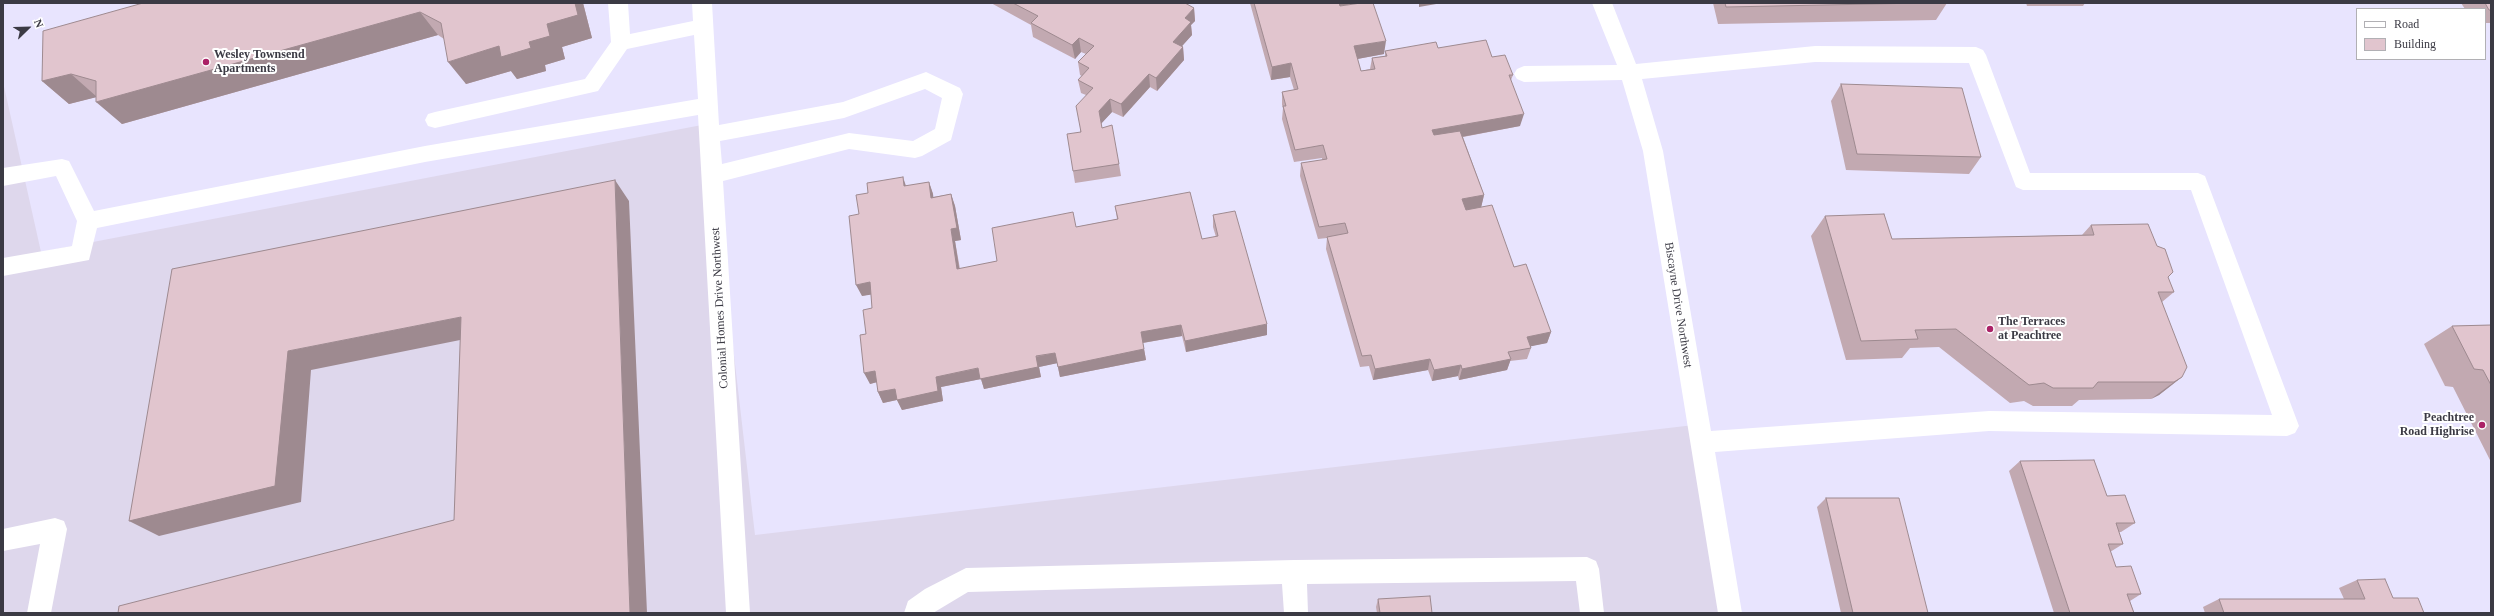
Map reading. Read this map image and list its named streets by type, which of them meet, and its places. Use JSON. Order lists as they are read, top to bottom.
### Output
{
  "streets": {
    "street": ["Biscayne Drive Northwest", "Colonial Homes Drive Northwest"]
  },
  "places": ["Wesley Townsend Apartments", "The Terraces at Peachtree", "Peachtree Road Highrise"],
  "legend": ["Road", "Building"],
  "north": "top right"
}
